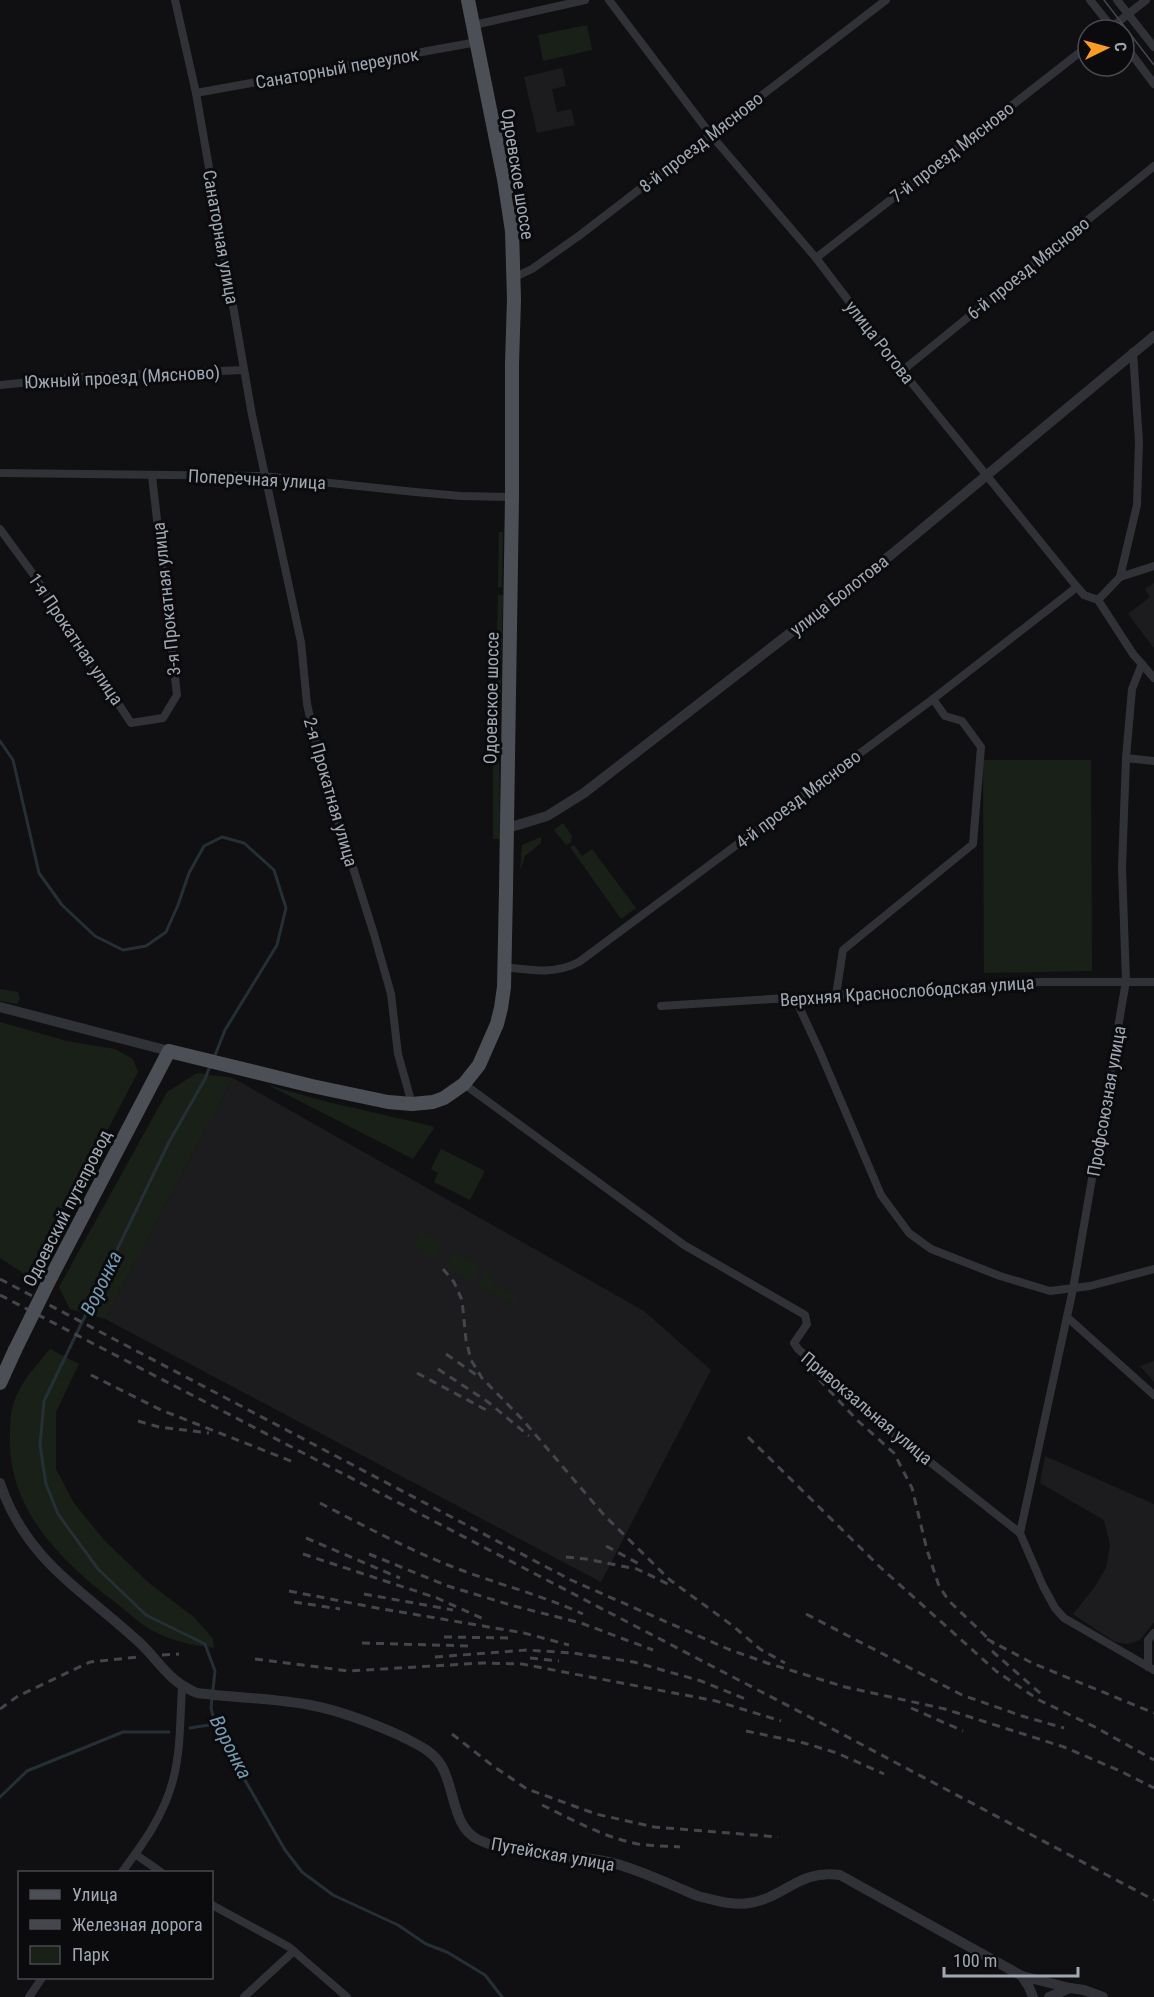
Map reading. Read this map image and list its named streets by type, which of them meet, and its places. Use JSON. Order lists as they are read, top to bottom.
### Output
{
  "streets": {
    "main road": ["Одоевское шоссе", "Одоевский путепровод"],
    "street": [
      "Санаторный переулок",
      "8-й проезд Мясново",
      "7-й проезд Мясново",
      "Санаторная улица",
      "6-й проезд Мясново",
      "улица Рогова",
      "Южный проезд (Мясново)",
      "Поперечная улица",
      "улица Болотова",
      "3-я Прокатная улица",
      "1-я Прокатная улица",
      "2-я Прокатная улица",
      "4-й проезд Мясново",
      "Верхняя Краснослободская улица",
      "Профсоюзная улица",
      "Привокзальная улица",
      "Путейская улица"
    ]
  },
  "crossings": [
    ["Санаторный переулок", "Одоевское шоссе"],
    ["Санаторный переулок", "Санаторная улица"],
    ["8-й проезд Мясново", "Одоевское шоссе"],
    ["8-й проезд Мясново", "улица Рогова"],
    ["7-й проезд Мясново", "улица Рогова"],
    ["Одоевское шоссе", "Поперечная улица"],
    ["Одоевское шоссе", "улица Болотова"],
    ["Одоевское шоссе", "2-я Прокатная улица"],
    ["Одоевское шоссе", "4-й проезд Мясново"],
    ["Одоевское шоссе", "Одоевский путепровод"],
    ["Одоевское шоссе", "Привокзальная улица"],
    ["Санаторная улица", "Южный проезд (Мясново)"],
    ["Санаторная улица", "Поперечная улица"],
    ["Санаторная улица", "2-я Прокатная улица"],
    ["6-й проезд Мясново", "улица Рогова"],
    ["улица Рогова", "улица Болотова"],
    ["улица Рогова", "4-й проезд Мясново"],
    ["улица Рогова", "Профсоюзная улица"],
    ["Поперечная улица", "3-я Прокатная улица"],
    ["Поперечная улица", "2-я Прокатная улица"],
    ["3-я Прокатная улица", "1-я Прокатная улица"],
    ["Верхняя Краснослободская улица", "Профсоюзная улица"],
    ["Профсоюзная улица", "Привокзальная улица"]
  ],
  "water": ["Воронка"],
  "legend": ["Улица", "Железная дорога", "Парк"],
  "scale_bar": "100 m",
  "north": "right"
}
